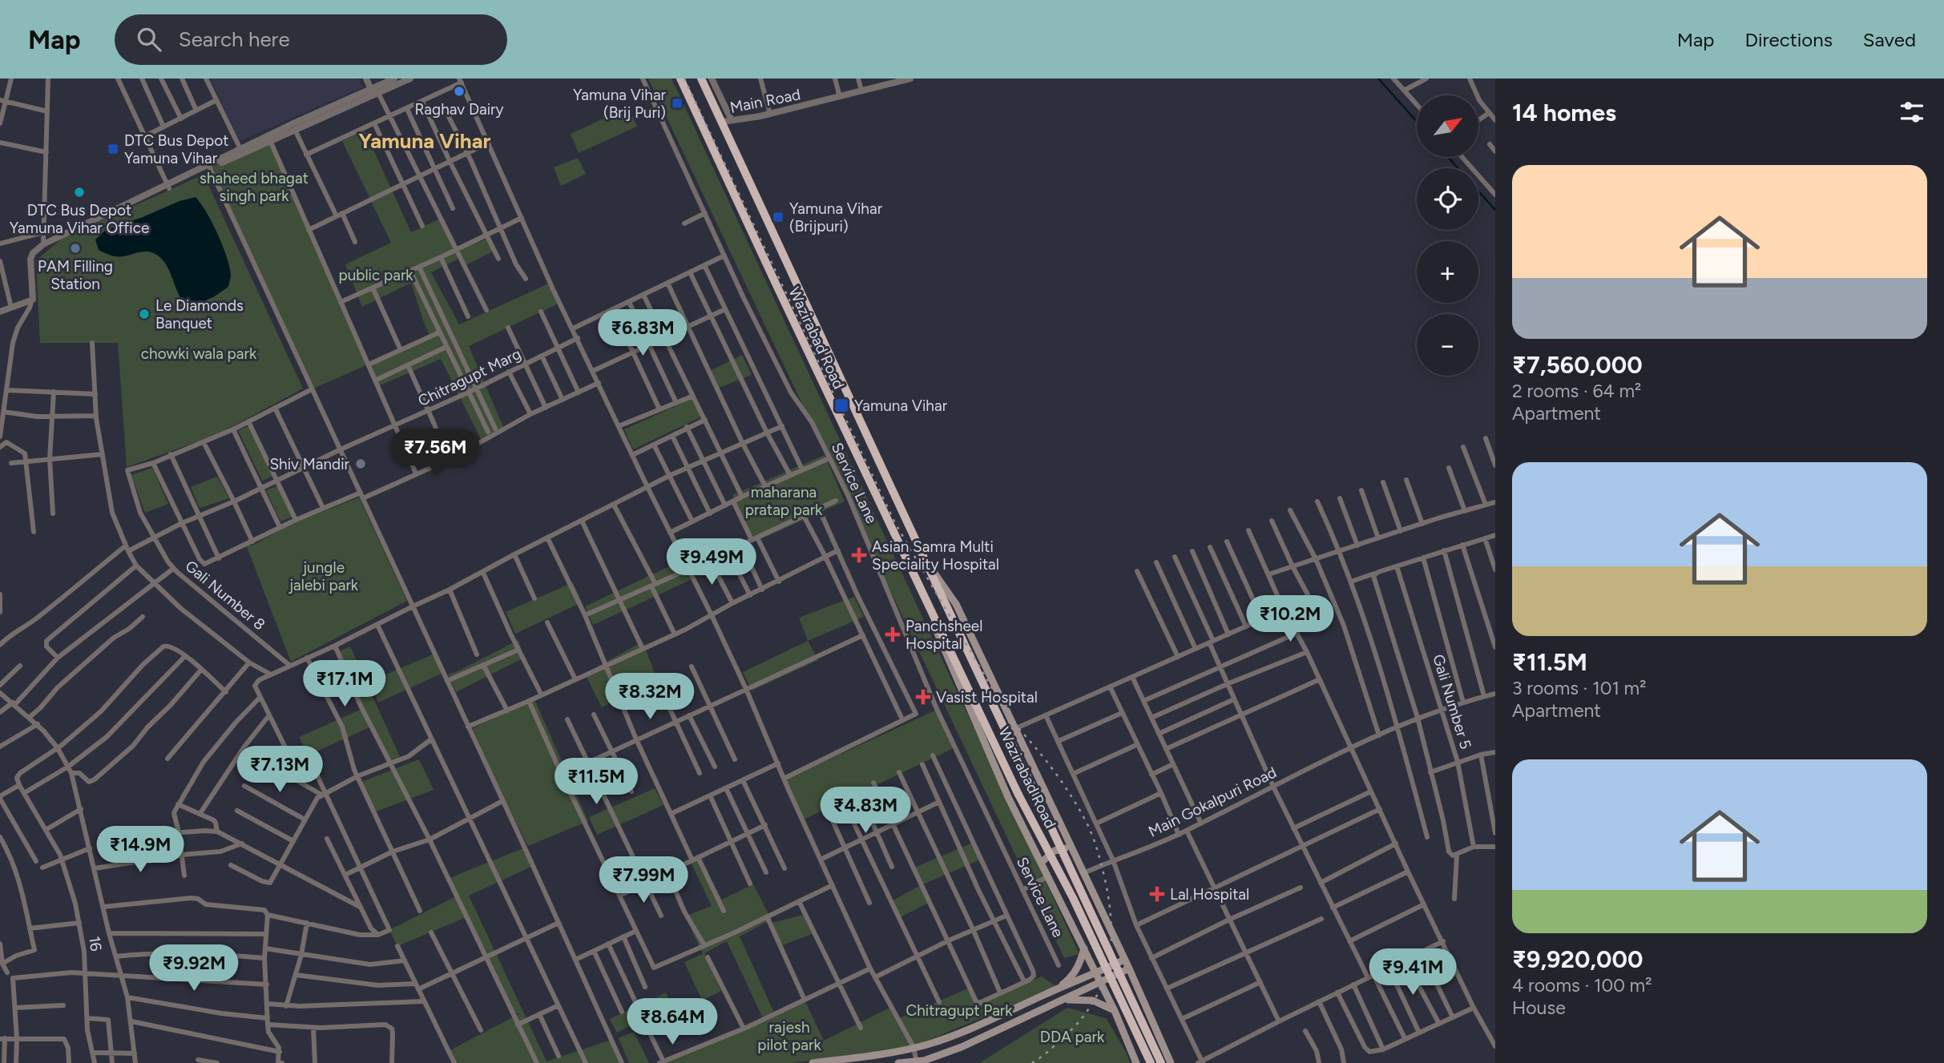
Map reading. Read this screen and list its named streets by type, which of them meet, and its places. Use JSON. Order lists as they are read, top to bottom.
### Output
{
  "streets": {
    "highway": ["Wazirabad Road"],
    "street": [
      "Main Road",
      "Chitragupt Marg",
      "Service Lane",
      "Gali Number 8",
      "Gali Number 5",
      "Main Gokalpuri Road",
      "16"
    ]
  },
  "crossings": [
    ["Main Road", "Wazirabad Road"],
    ["Chitragupt Marg", "Gali Number 8"],
    ["Gali Number 5", "Main Gokalpuri Road"]
  ],
  "districts": ["Yamuna Vihar"],
  "parks": [
    "shaheed bhagat singh park",
    "public park",
    "chowki wala park",
    "maharana pratap park",
    "jungle jalebi park",
    "Chitragupt Park",
    "rajesh pilot park",
    "DDA park"
  ],
  "places": {
    "other": [
      "Raghav Dairy",
      "DTC Bus Depot Yamuna Vihar Office",
      "PAM Filling Station",
      "Le Diamonds Banquet",
      "Shiv Mandir"
    ],
    "transit": [
      "Yamuna Vihar (Brij Puri)",
      "DTC Bus Depot Yamuna Vihar",
      "Yamuna Vihar (Brijpuri)",
      "Yamuna Vihar"
    ],
    "health": [
      "Asian Samra Multi Speciality Hospital",
      "Panchsheel Hospital",
      "Vasist Hospital",
      "Lal Hospital"
    ]
  },
  "north": "top right",
  "page": {
    "header": "Map",
    "search": "Search here",
    "nav": ["Map", "Directions", "Saved"],
    "heading": "14 homes",
    "map_buttons": ["+", "−"],
    "list": [
      {
        "name": "₹7,560,000",
        "note": "2 rooms · 64 m² · Apartment"
      },
      {
        "name": "₹11.5M",
        "note": "3 rooms · 101 m² · Apartment"
      },
      {
        "name": "₹9,920,000",
        "note": "4 rooms · 100 m² · House"
      }
    ],
    "price": [
      "₹6.83M",
      "₹7.56M",
      "₹9.49M",
      "₹10.2M",
      "₹17.1M",
      "₹8.32M",
      "₹7.13M",
      "₹11.5M",
      "₹4.83M",
      "₹14.9M",
      "₹7.99M",
      "₹9.92M",
      "₹9.41M",
      "₹8.64M"
    ]
  }
}
